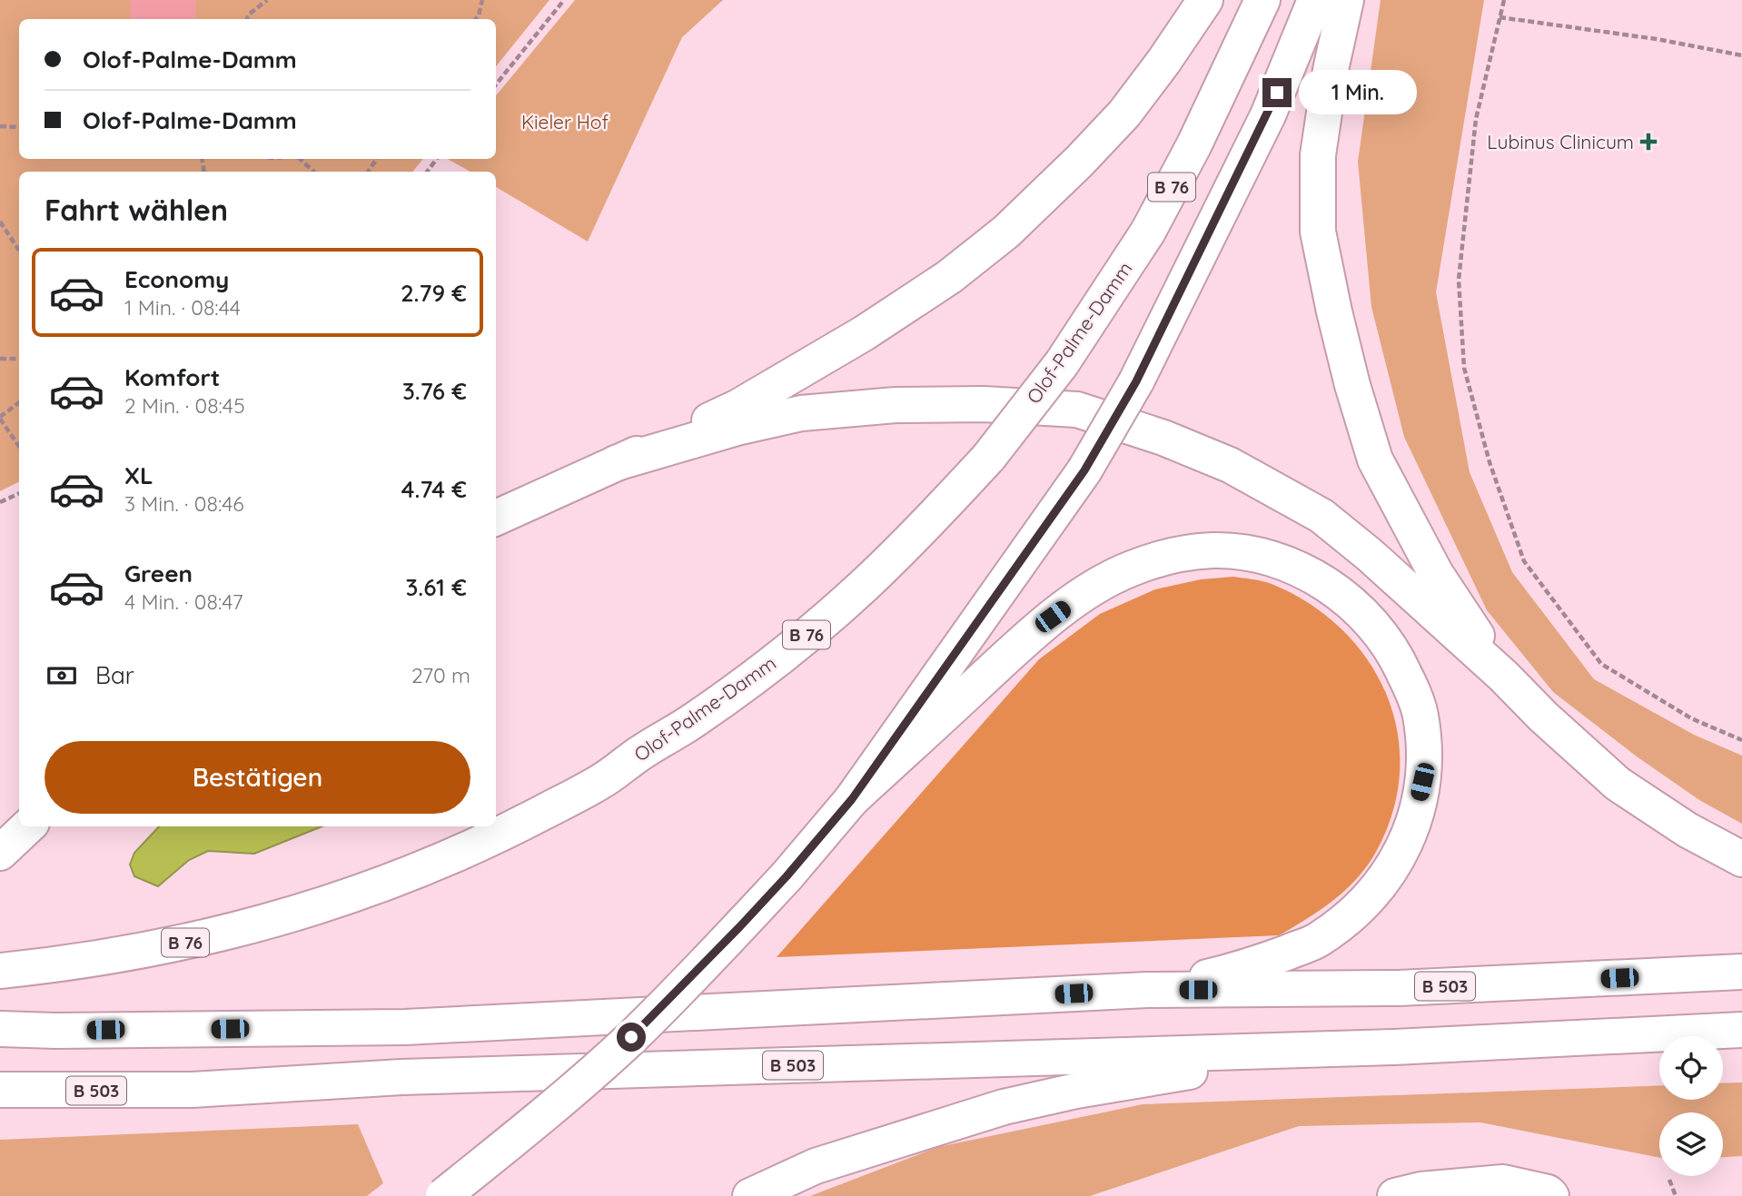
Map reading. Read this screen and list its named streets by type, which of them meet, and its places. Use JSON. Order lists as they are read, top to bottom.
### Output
{
  "streets": {
    "main road": ["B 76", "Olof-Palme-Damm", "B 503"]
  },
  "parks": ["Kieler Hof"],
  "places": {
    "health": ["Lubinus Clinicum"]
  },
  "page": {
    "banner": ["Olof-Palme-Damm", "Olof-Palme-Damm"],
    "bubble": "1 Min.",
    "heading": "Fahrt wählen",
    "list": [
      {
        "name": "Economy",
        "note": "1 Min. · 08:44",
        "value": "2.79 €"
      },
      {
        "name": "Komfort",
        "note": "2 Min. · 08:45",
        "value": "3.76 €"
      },
      {
        "name": "XL",
        "note": "3 Min. · 08:46",
        "value": "4.74 €"
      },
      {
        "name": "Green",
        "note": "4 Min. · 08:47",
        "value": "3.61 €"
      }
    ],
    "pay": ["Bar", "270 m"],
    "buttons": "Bestätigen"
  }
}
